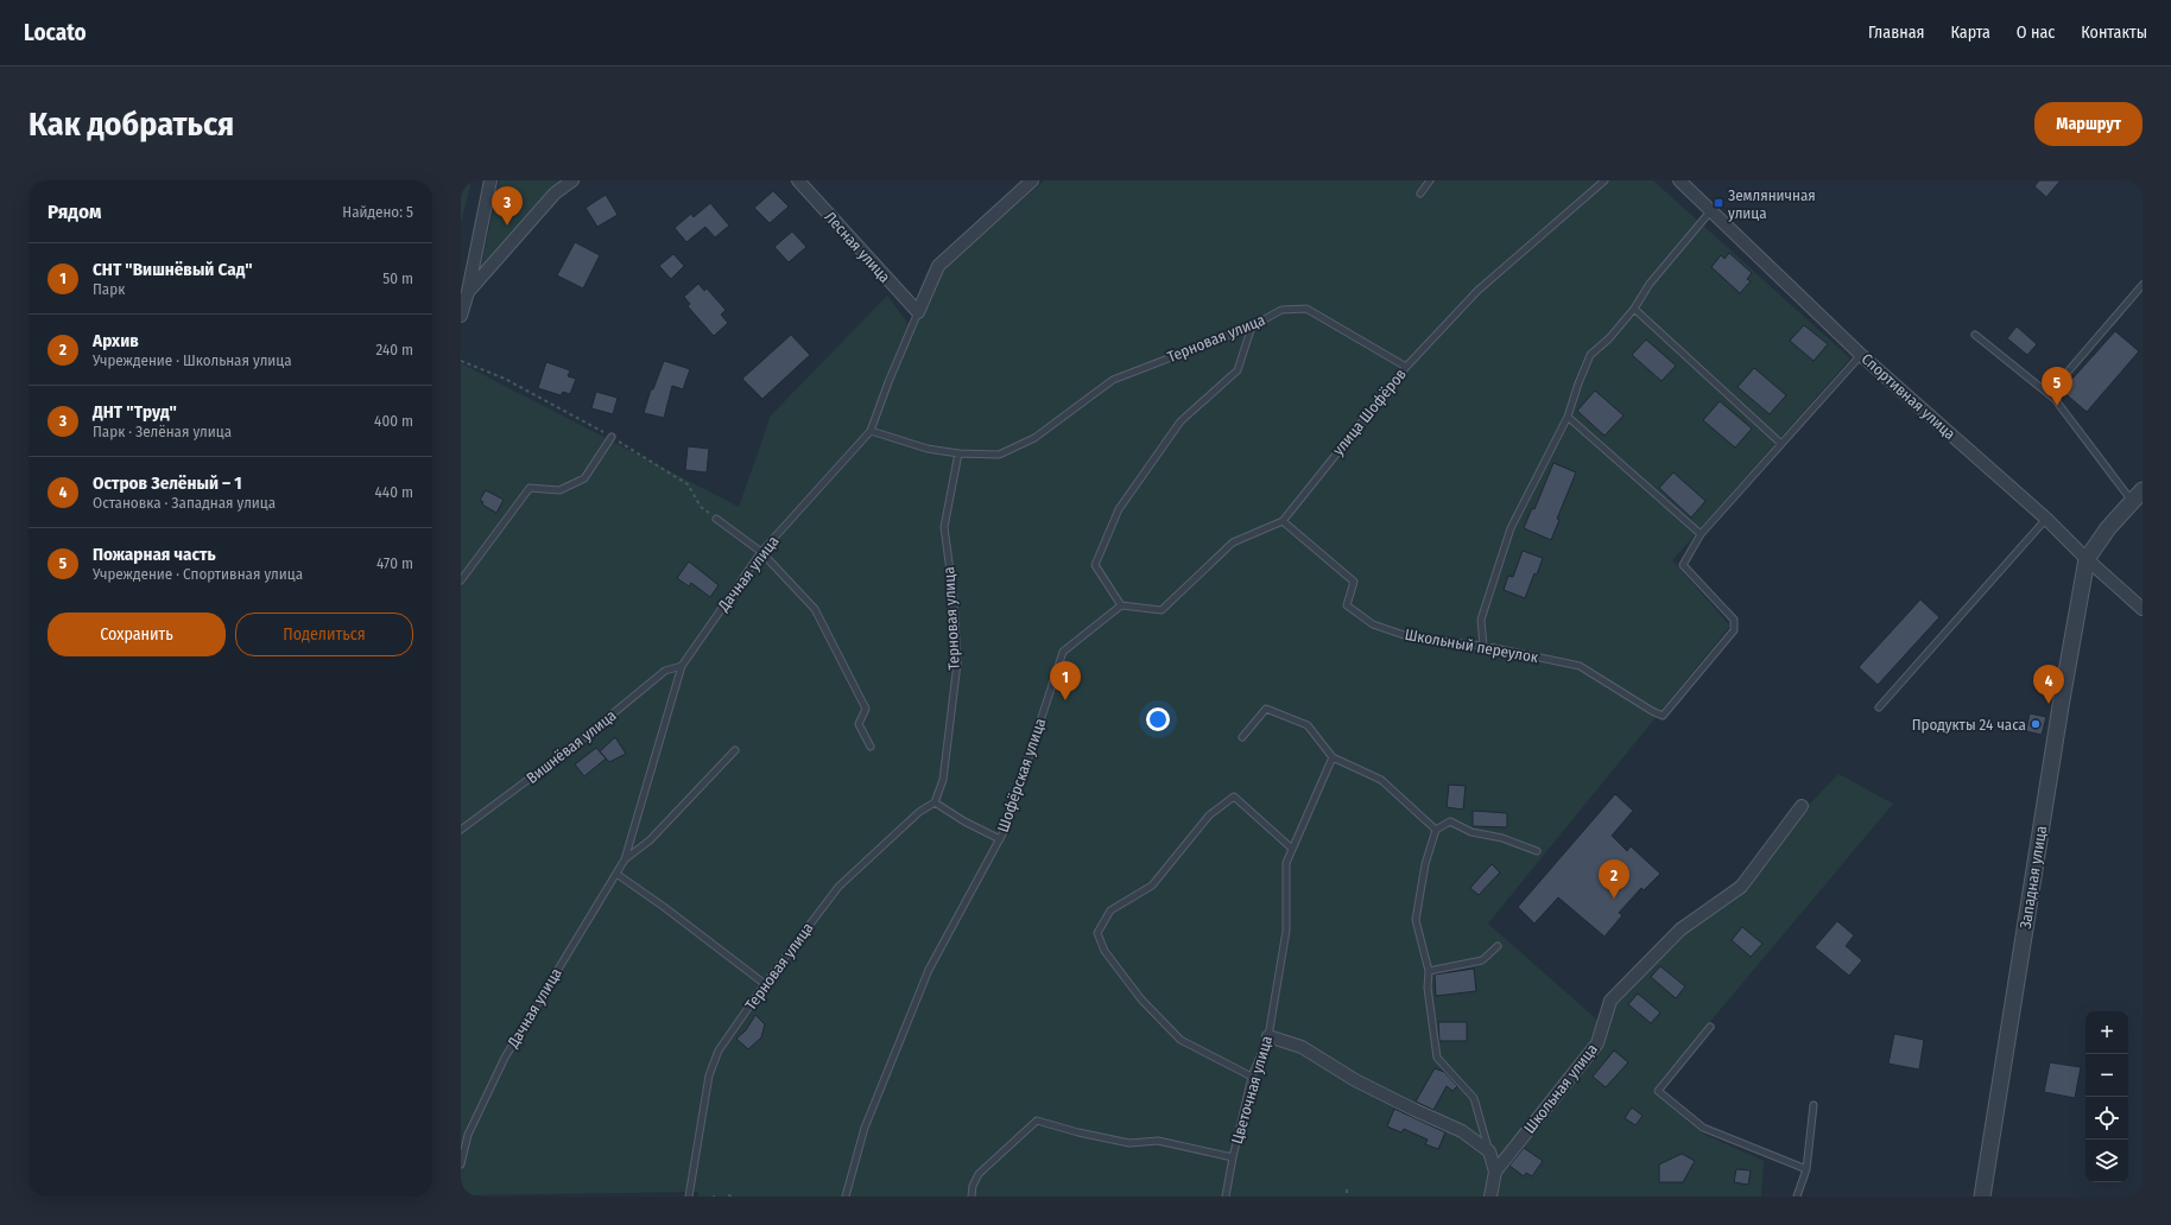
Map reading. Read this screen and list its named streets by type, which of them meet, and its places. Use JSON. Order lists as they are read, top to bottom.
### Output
{
  "streets": {
    "street": [
      "Лесная улица",
      "Спортивная улица",
      "Западная улица",
      "Школьная улица"
    ],
    "lane": [
      "Терновая улица",
      "улица Шофёров",
      "Дачная улица",
      "Школьный переулок",
      "Вишнёвая улица",
      "Шофёрская улица",
      "Цветочная улица"
    ]
  },
  "crossings": [
    ["Лесная улица", "Дачная улица"],
    ["Терновая улица", "улица Шофёров"],
    ["Спортивная улица", "Западная улица"],
    ["улица Шофёров", "Школьный переулок"],
    ["улица Шофёров", "Шофёрская улица"],
    ["Дачная улица", "Вишнёвая улица"]
  ],
  "places": {
    "transit": ["Земляничная улица"],
    "other": ["Продукты 24 часа"]
  },
  "page": {
    "header": "Locato",
    "nav": [
      "Главная",
      "Карта",
      "О нас",
      "Контакты"
    ],
    "buttons": [
      "Маршрут",
      ["Сохранить", "Поделиться"]
    ],
    "title": "Как добраться",
    "heading": ["Рядом", "Найдено: 5"],
    "pins": [
      "3",
      "5",
      "1",
      "4",
      "2"
    ],
    "list": [
      {
        "mark": "1",
        "name": "СНТ \"Вишнёвый Сад\"",
        "note": "Парк",
        "value": "50 m"
      },
      {
        "mark": "2",
        "name": "Архив",
        "note": "Учреждение · Школьная улица",
        "value": "240 m"
      },
      {
        "mark": "3",
        "name": "ДНТ \"Труд\"",
        "note": "Парк · Зелёная улица",
        "value": "400 m"
      },
      {
        "mark": "4",
        "name": "Остров Зелёный – 1",
        "note": "Остановка · Западная улица",
        "value": "440 m"
      },
      {
        "mark": "5",
        "name": "Пожарная часть",
        "note": "Учреждение · Спортивная улица",
        "value": "470 m"
      }
    ],
    "map_buttons": ["+", "−"]
  }
}
